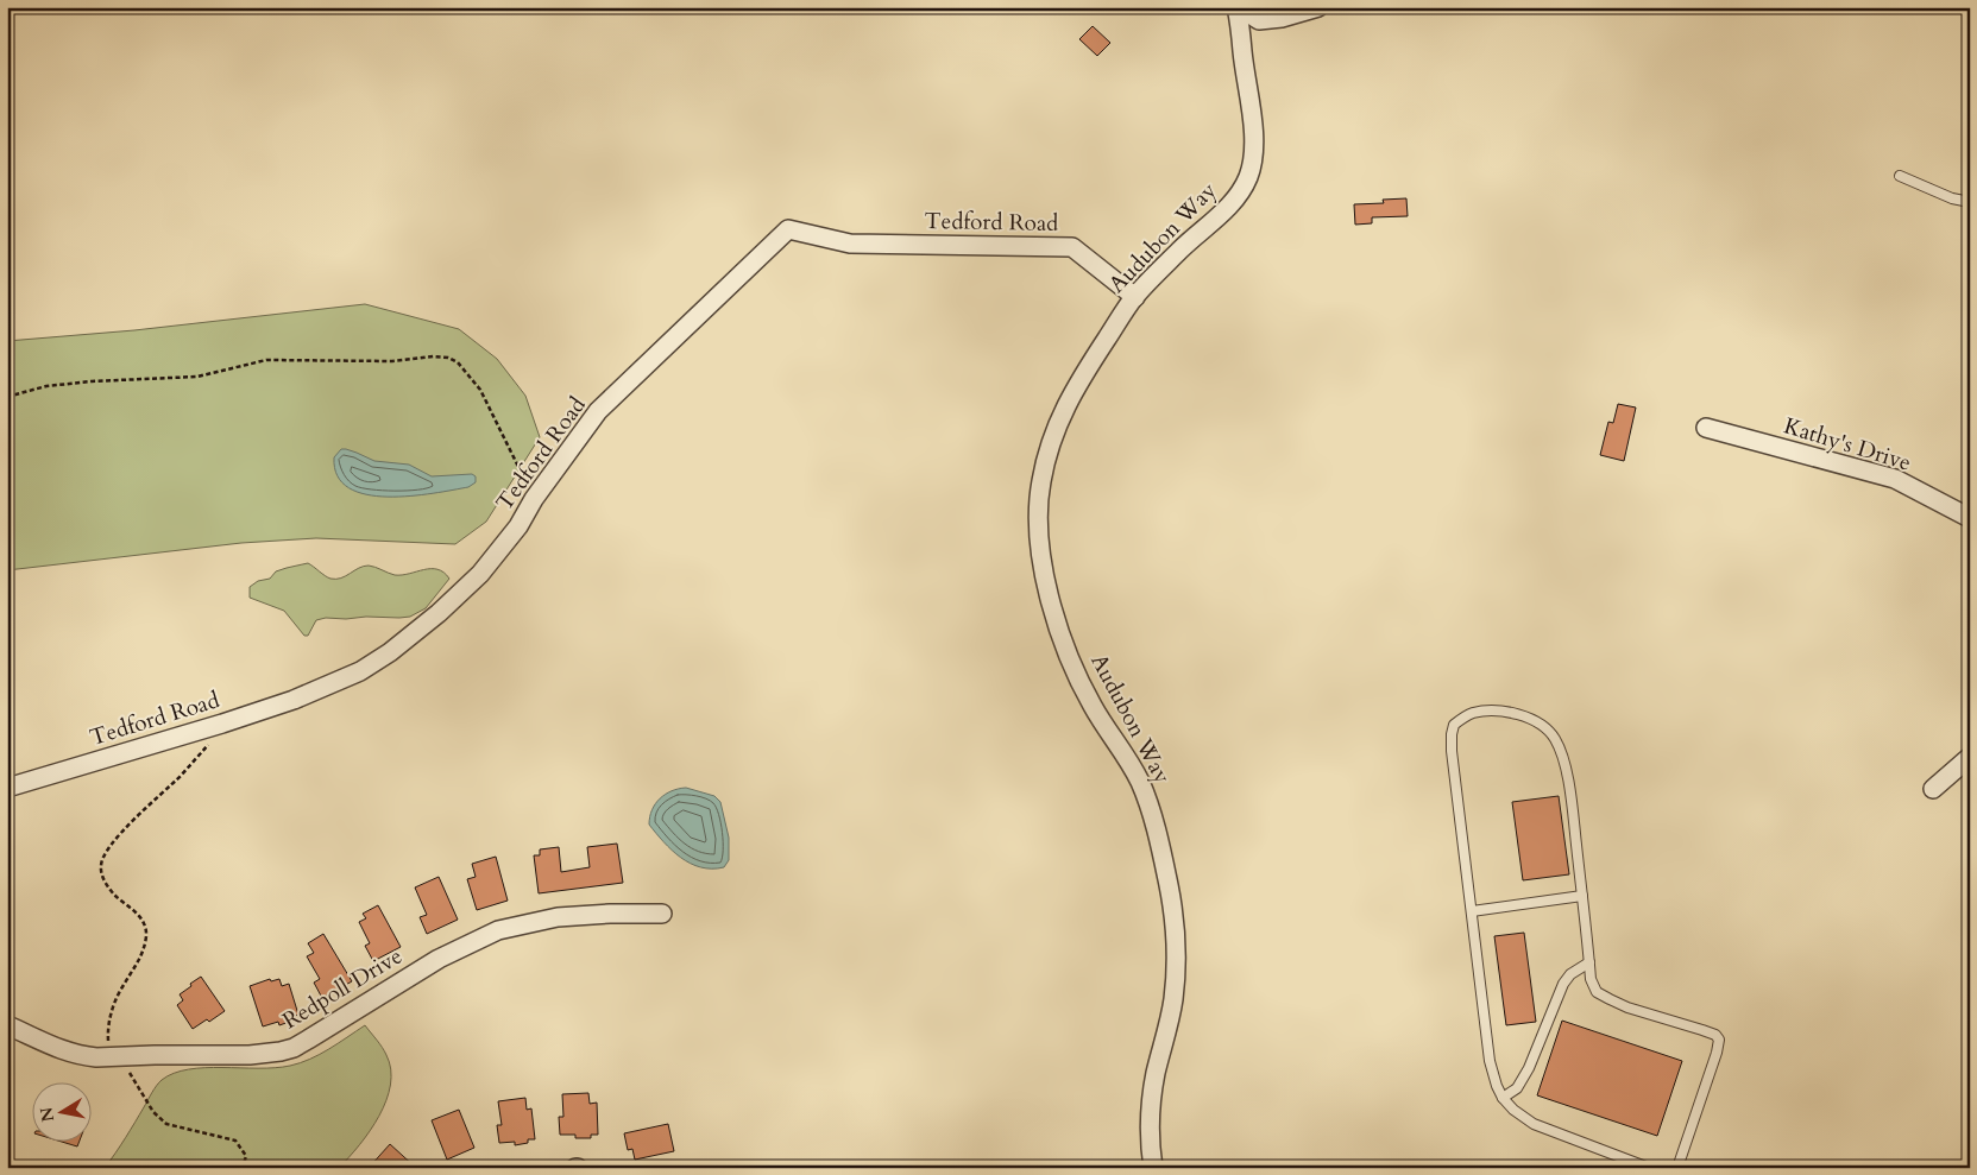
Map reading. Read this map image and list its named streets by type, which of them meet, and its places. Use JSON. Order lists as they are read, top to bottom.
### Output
{
  "streets": {
    "street": [
      "Tedford Road",
      "Audubon Way",
      "Kathy's Drive",
      "Redpoll Drive"
    ]
  },
  "crossings": [
    ["Tedford Road", "Audubon Way"]
  ],
  "north": "left"
}
